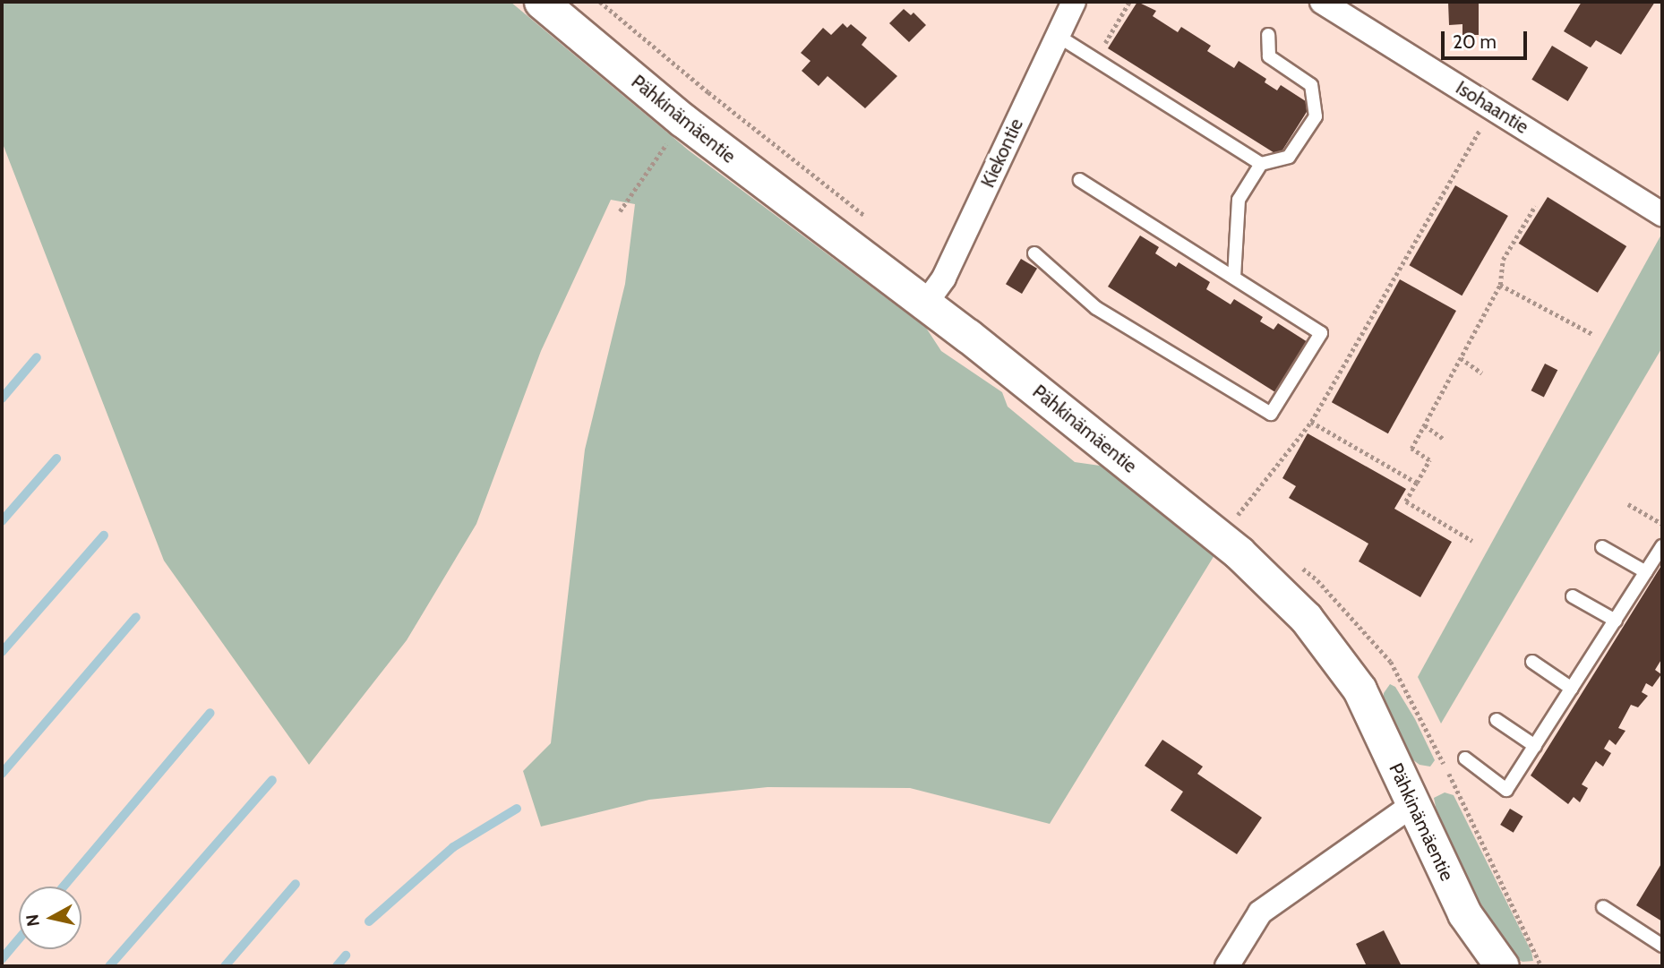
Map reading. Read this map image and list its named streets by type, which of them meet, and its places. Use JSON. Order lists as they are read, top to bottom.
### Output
{
  "streets": {
    "street": ["Isohaantie", "Pähkinämäentie", "Kiekontie"]
  },
  "crossings": [
    ["Pähkinämäentie", "Kiekontie"]
  ],
  "scale_bar": "20 m",
  "north": "left"
}
